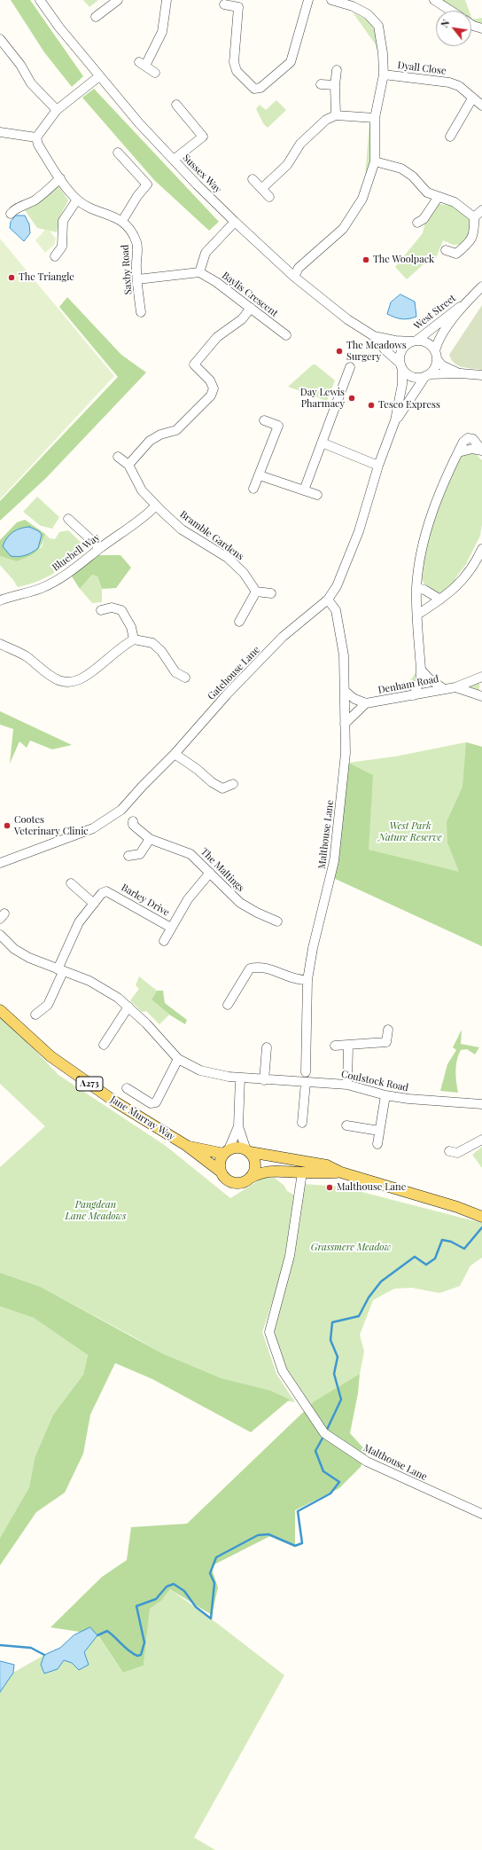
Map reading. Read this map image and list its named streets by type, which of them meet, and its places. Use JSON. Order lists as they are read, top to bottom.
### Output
{
  "streets": {
    "main road": ["A273", "Jane Murray Way"],
    "street": [
      "Dyall Close",
      "Sussex Way",
      "Saxby Road",
      "Baylis Crescent",
      "West Street",
      "Bramble Gardens",
      "Bluebell Way",
      "Gatehouse Lane",
      "Denham Road",
      "Malthouse Lane",
      "The Maltings",
      "Barley Drive",
      "Coulstock Road"
    ]
  },
  "crossings": [
    ["Sussex Way", "West Street"],
    ["Sussex Way", "Gatehouse Lane"],
    ["West Street", "Gatehouse Lane"],
    ["Bramble Gardens", "Bluebell Way"],
    ["Gatehouse Lane", "Malthouse Lane"],
    ["The Maltings", "Barley Drive"],
    ["Barley Drive", "Coulstock Road"],
    ["A273", "Jane Murray Way"]
  ],
  "parks": ["West Park Nature Reserve", "Pangdean Lane Meadows", "Grassmere Meadow"],
  "places": [
    "The Woolpack",
    "The Triangle",
    "The Meadows Surgery",
    "Day Lewis Pharmacy",
    "Tesco Express",
    "Cootes Veterinary Clinic",
    "Malthouse Lane"
  ],
  "north": "top left"
}
